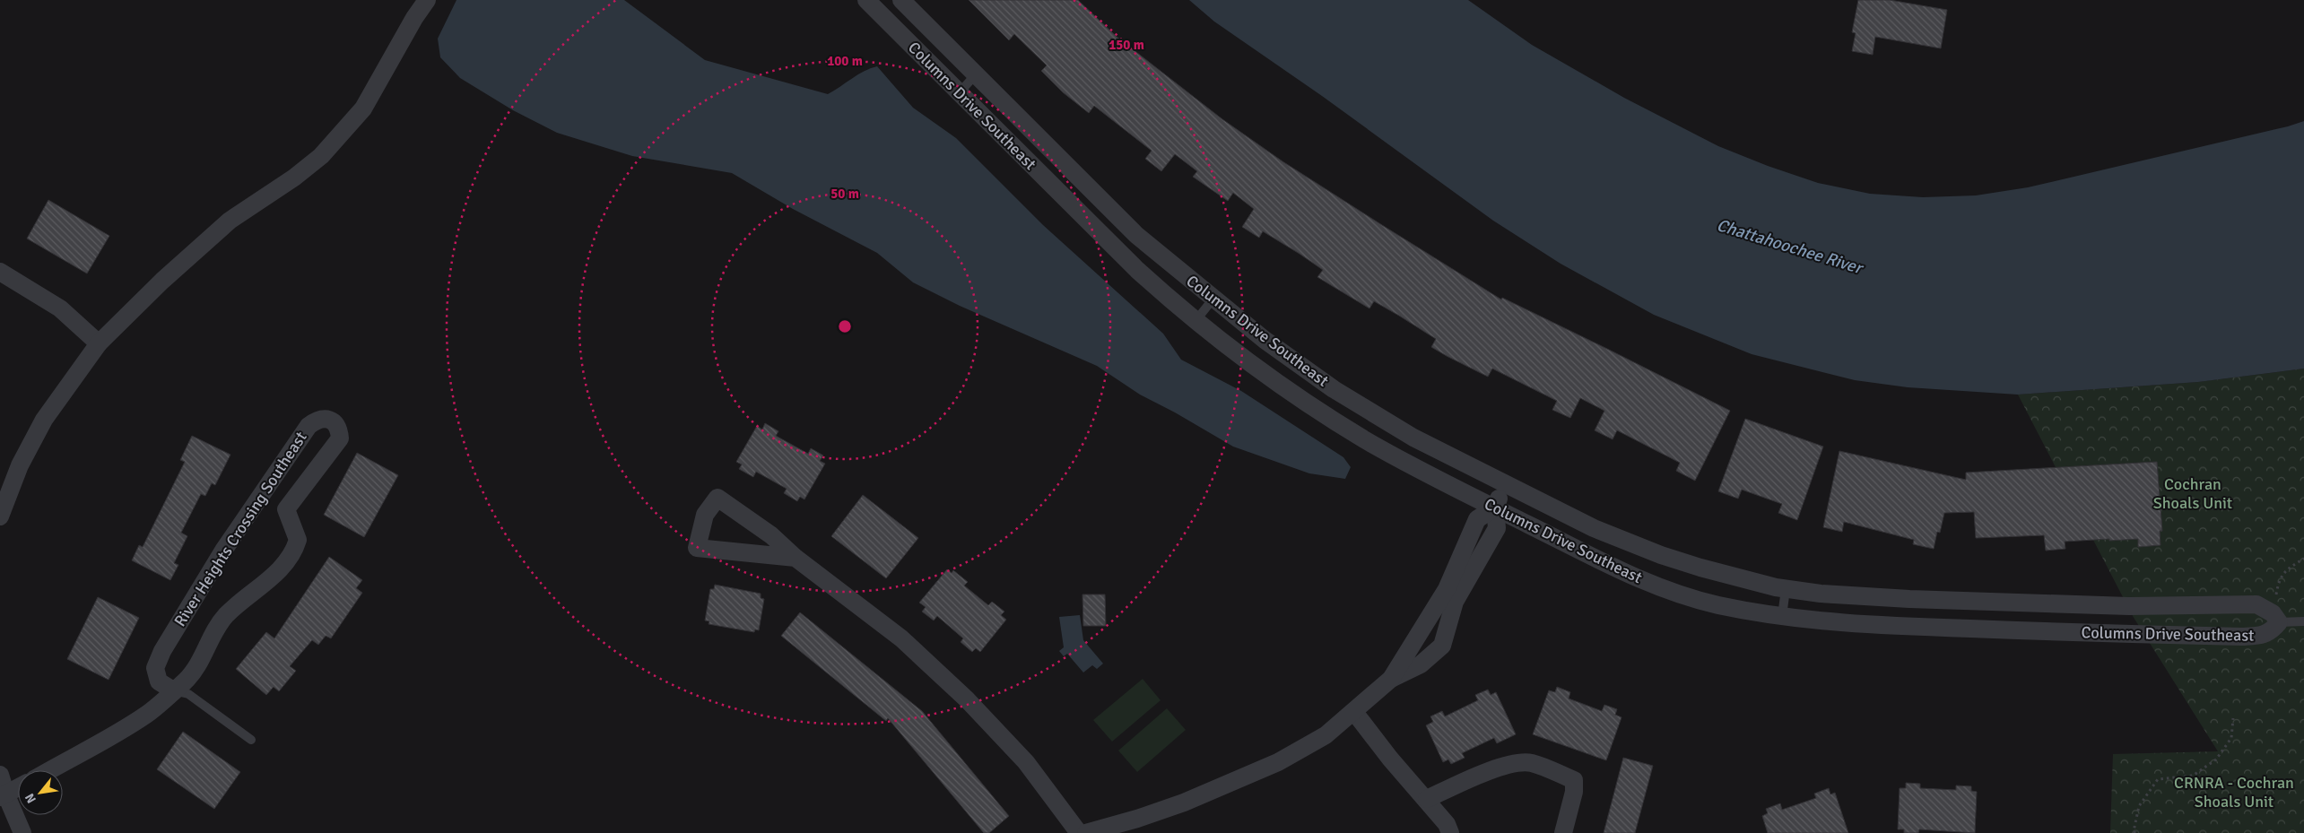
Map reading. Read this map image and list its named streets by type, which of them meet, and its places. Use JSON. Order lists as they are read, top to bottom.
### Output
{
  "streets": {
    "street": ["Columns Drive Southeast", "River Heights Crossing Southeast"]
  },
  "water": ["Chattahoochee River"],
  "parks": ["Cochran Shoals Unit", "CRNRA - Cochran Shoals Unit"],
  "north": "bottom left",
  "rings": ["150 m", "100 m", "50 m"]
}
